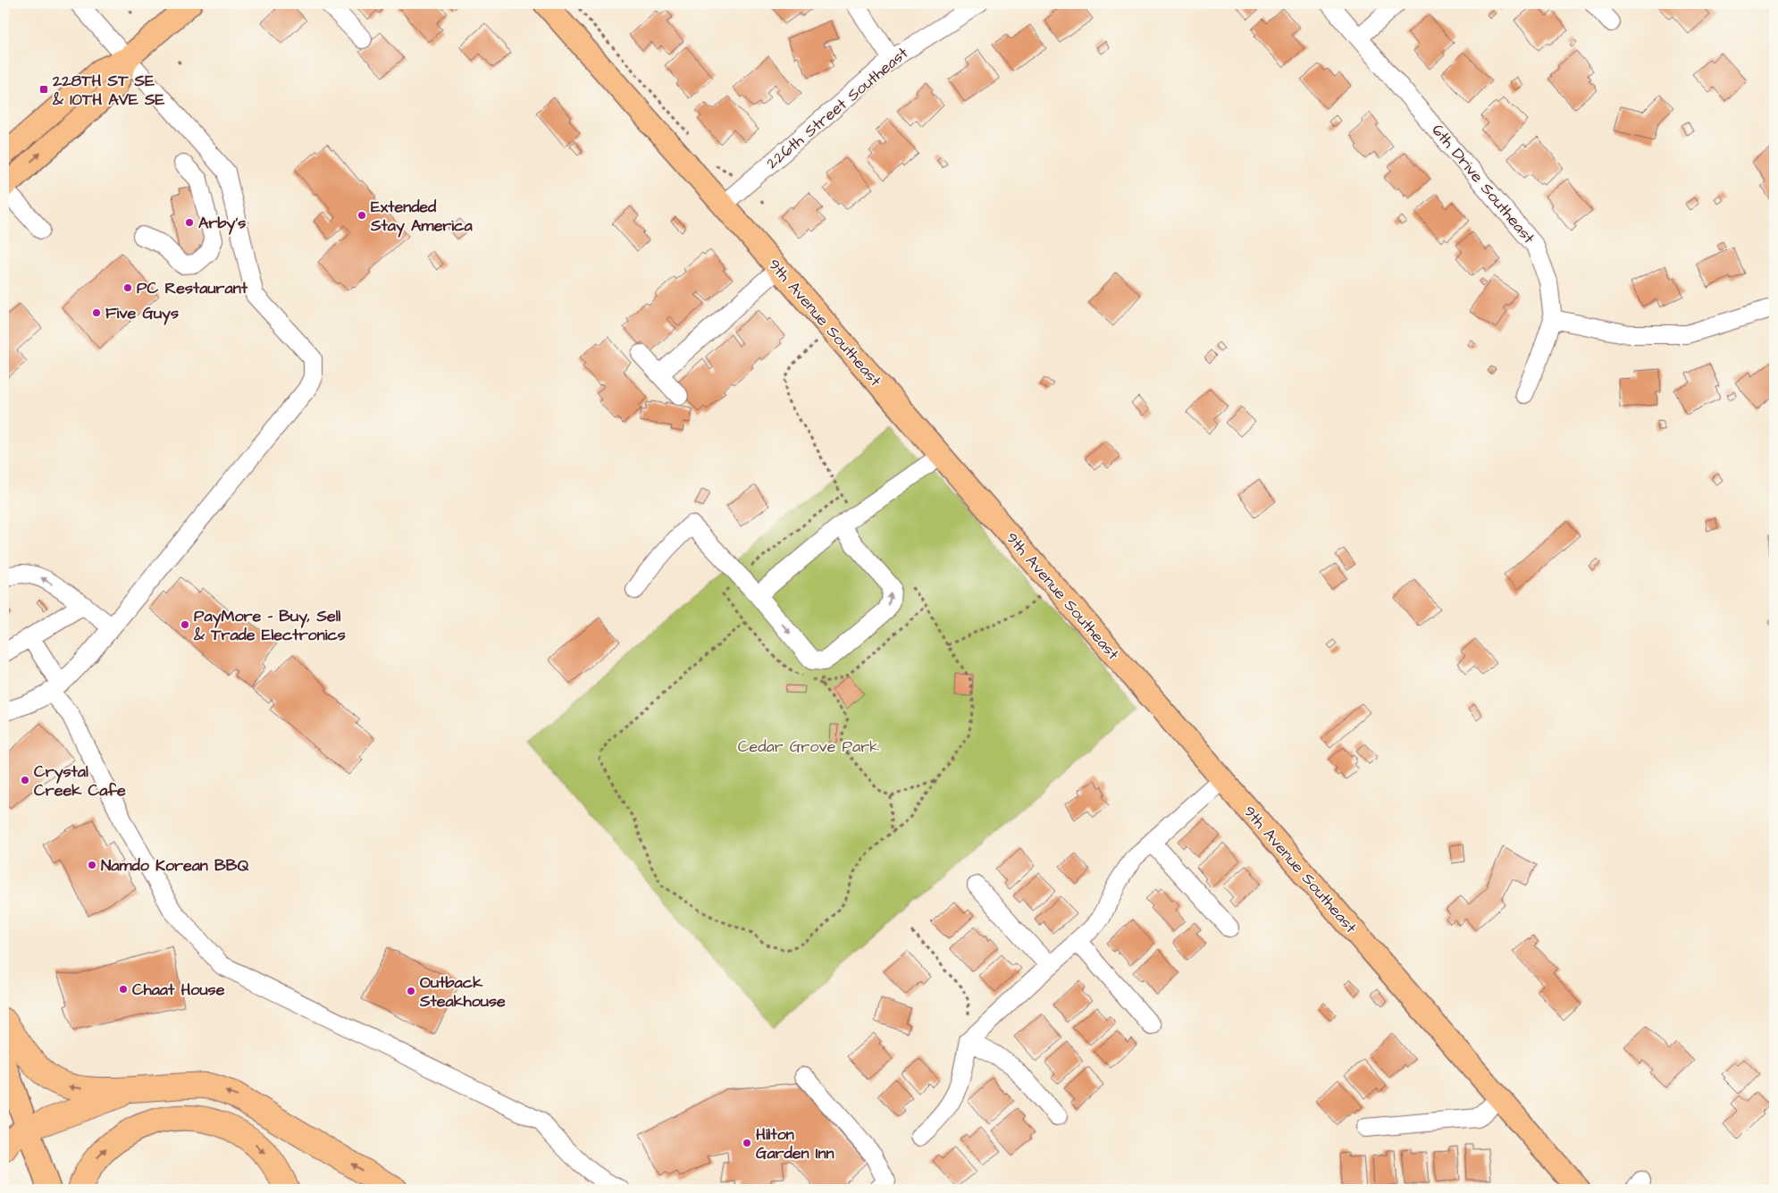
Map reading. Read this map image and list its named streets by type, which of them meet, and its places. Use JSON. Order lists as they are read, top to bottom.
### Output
{
  "streets": {
    "main road": ["9th Avenue Southeast"],
    "street": ["226th Street Southeast", "6th Drive Southeast"]
  },
  "crossings": [
    ["226th Street Southeast", "9th Avenue Southeast"]
  ],
  "parks": ["Cedar Grove Park"],
  "places": {
    "transit": ["228TH ST SE & 10TH AVE SE"],
    "other": [
      "Extended Stay America",
      "Arby's",
      "PC Restaurant",
      "Five Guys",
      "PayMore - Buy, Sell & Trade Electronics",
      "Crystal Creek Cafe",
      "Namdo Korean BBQ",
      "Chaat House",
      "Outback Steakhouse",
      "Hilton Garden Inn"
    ]
  }
}
